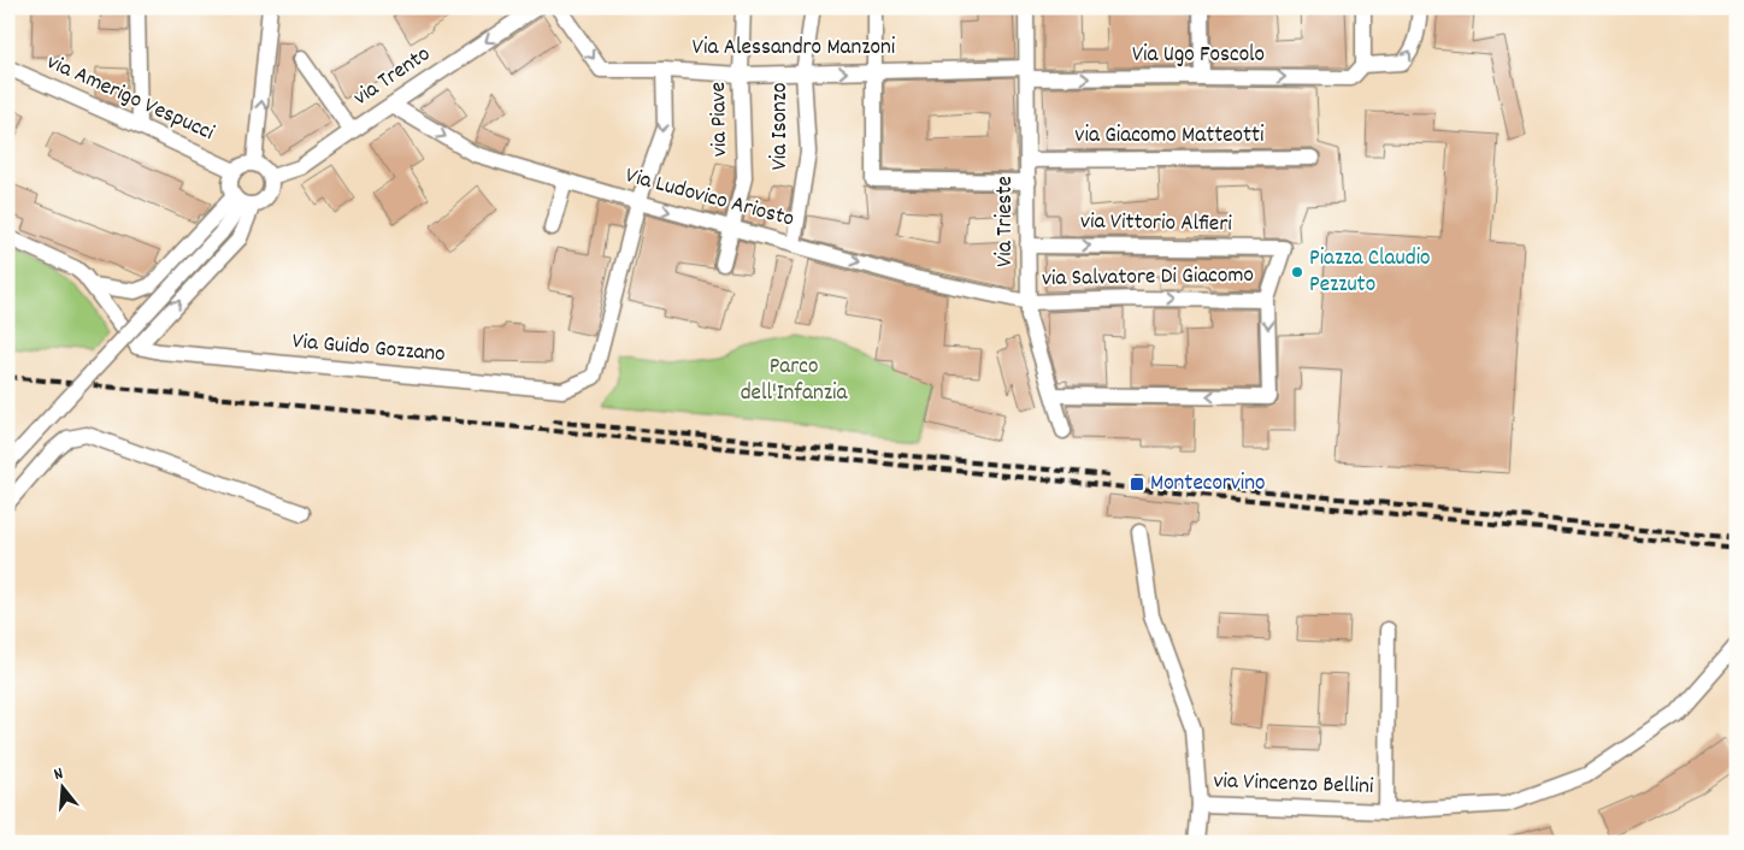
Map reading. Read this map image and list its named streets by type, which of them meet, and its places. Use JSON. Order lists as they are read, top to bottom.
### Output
{
  "streets": {
    "street": [
      "Via Alessandro Manzoni",
      "Via Ugo Foscolo",
      "via Trento",
      "via Amerigo Vespucci",
      "via Piave",
      "Via Isonzo",
      "via Giacomo Matteotti",
      "Via Ludovico Ariosto",
      "Via Trieste",
      "via Vittorio Alfieri",
      "via Salvatore Di Giacomo",
      "Via Guido Gozzano",
      "via Vincenzo Bellini"
    ]
  },
  "crossings": [
    ["Via Alessandro Manzoni", "Via Ugo Foscolo"],
    ["Via Alessandro Manzoni", "via Piave"],
    ["Via Alessandro Manzoni", "Via Isonzo"],
    ["Via Alessandro Manzoni", "Via Trieste"],
    ["Via Ugo Foscolo", "Via Trieste"],
    ["via Trento", "via Amerigo Vespucci"],
    ["via Trento", "Via Ludovico Ariosto"],
    ["via Piave", "Via Ludovico Ariosto"],
    ["Via Isonzo", "Via Ludovico Ariosto"],
    ["via Giacomo Matteotti", "Via Trieste"],
    ["Via Ludovico Ariosto", "Via Trieste"],
    ["Via Ludovico Ariosto", "via Salvatore Di Giacomo"],
    ["Via Ludovico Ariosto", "Via Guido Gozzano"],
    ["Via Trieste", "via Vittorio Alfieri"],
    ["Via Trieste", "via Salvatore Di Giacomo"],
    ["via Vittorio Alfieri", "via Salvatore Di Giacomo"]
  ],
  "one_way": [
    "Via Alessandro Manzoni",
    "Via Ugo Foscolo",
    "via Trento",
    "Via Ludovico Ariosto",
    "via Salvatore Di Giacomo"
  ],
  "parks": ["Parco dell'Infanzia"],
  "places": {
    "other": ["Piazza Claudio Pezzuto"],
    "transit": ["Montecorvino"]
  },
  "north": "top"
}
